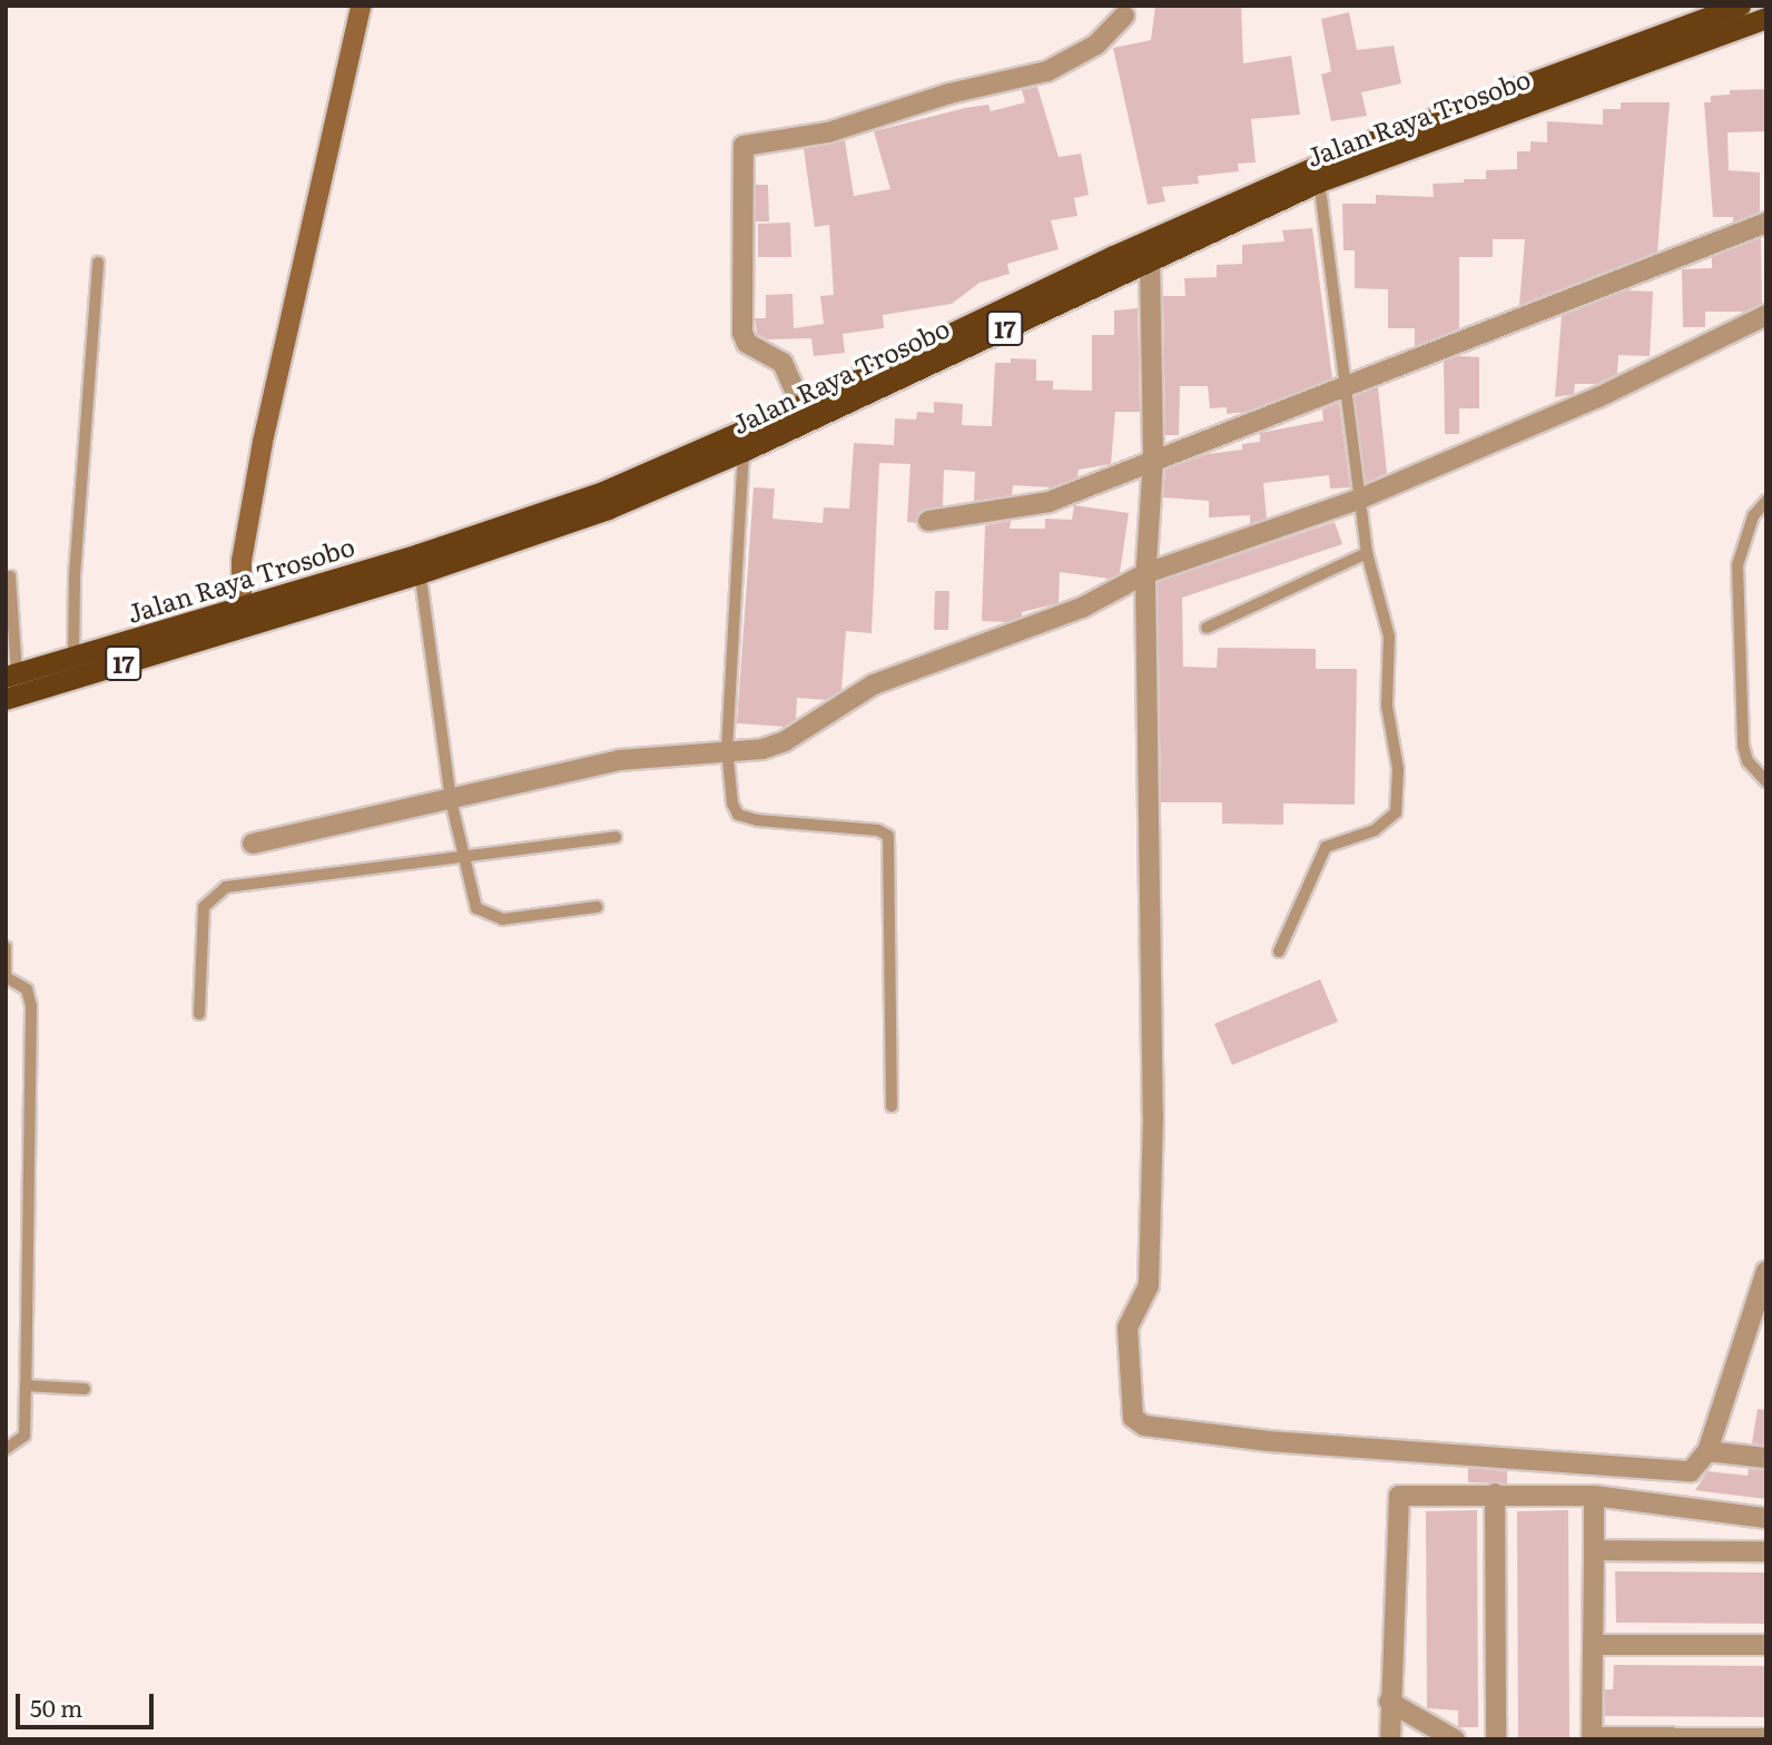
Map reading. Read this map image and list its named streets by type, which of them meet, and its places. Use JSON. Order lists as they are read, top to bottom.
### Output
{
  "streets": {
    "highway": ["Jalan Raya Trosobo", "17"]
  },
  "scale_bar": "50 m"
}
